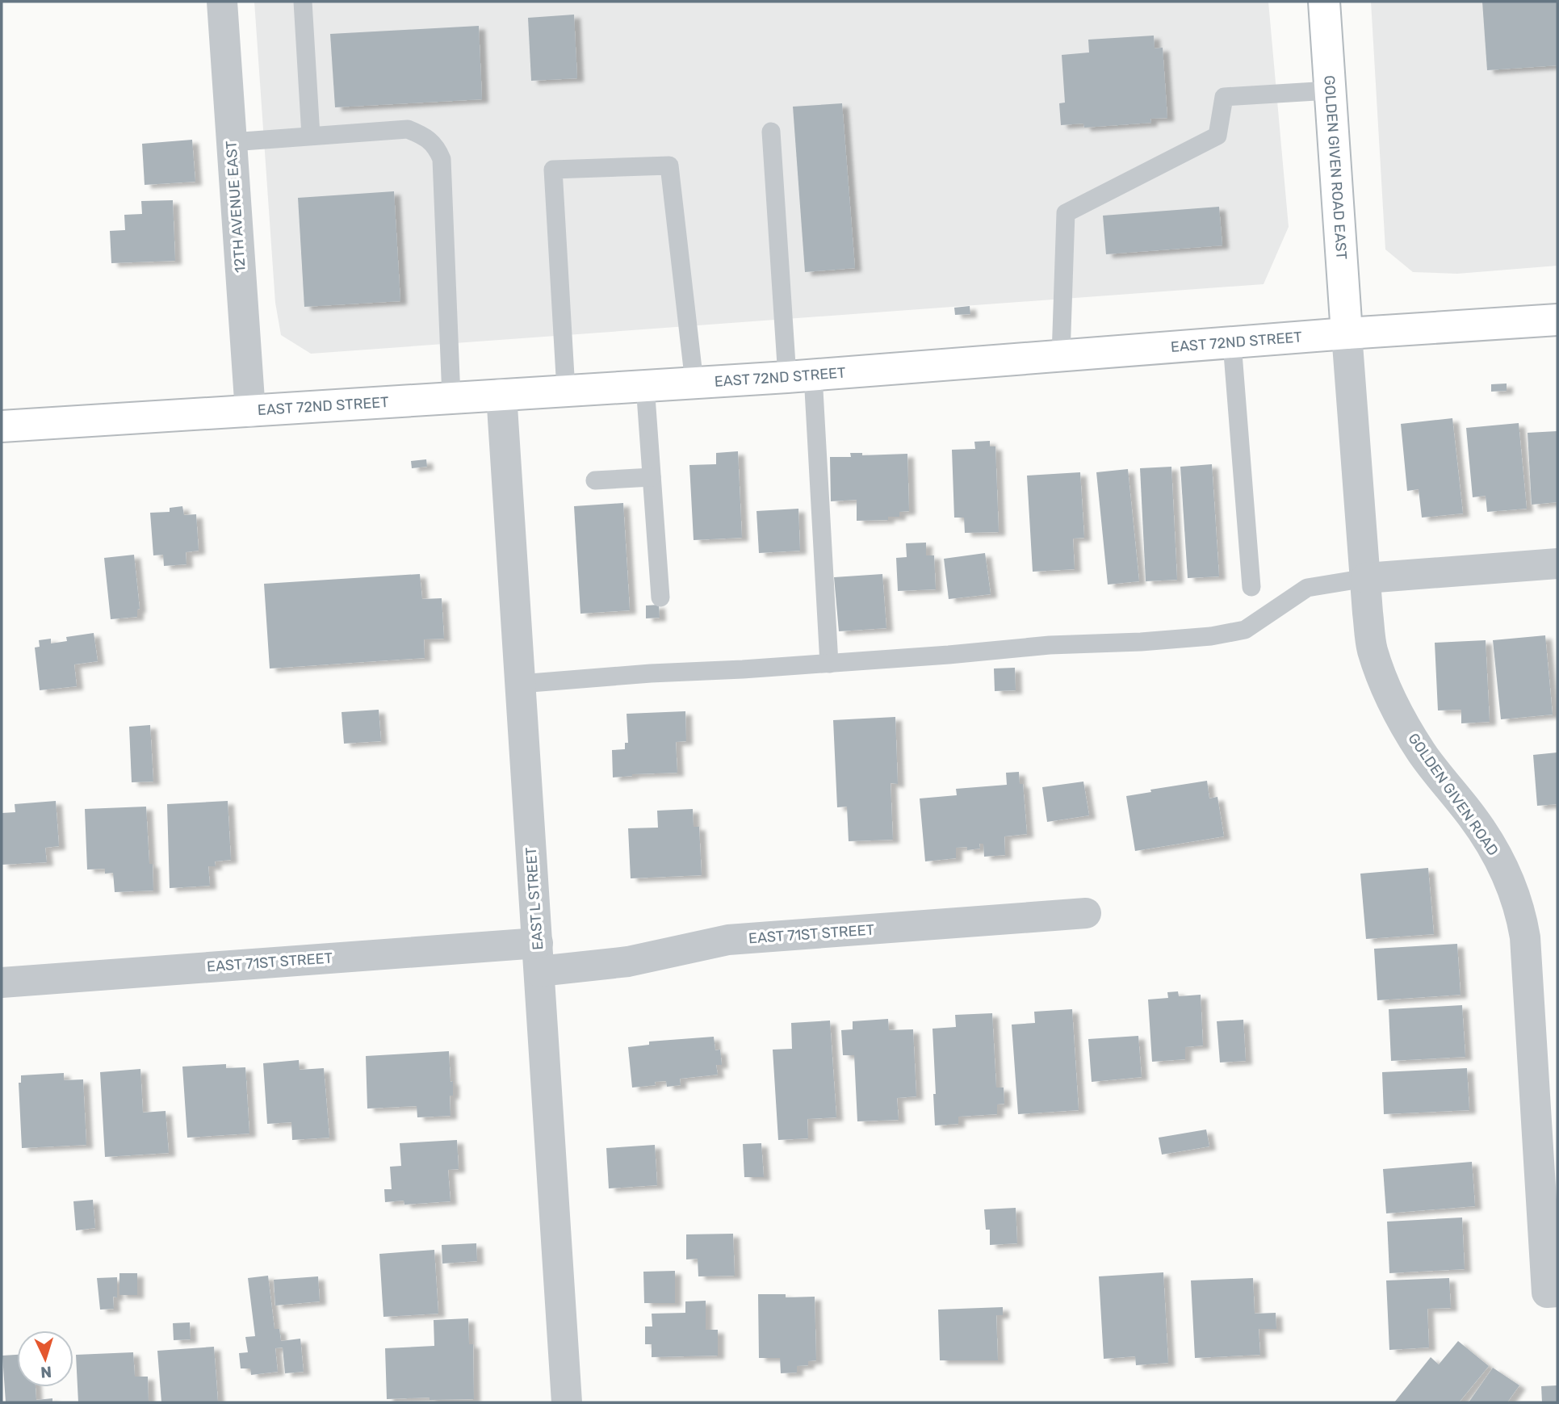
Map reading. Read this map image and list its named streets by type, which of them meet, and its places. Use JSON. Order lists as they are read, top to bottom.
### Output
{
  "streets": {
    "main road": ["GOLDEN GIVEN ROAD EAST", "EAST 72ND STREET"],
    "street": [
      "12TH AVENUE EAST",
      "GOLDEN GIVEN ROAD",
      "EAST L STREET",
      "EAST 71ST STREET"
    ]
  },
  "crossings": [
    ["GOLDEN GIVEN ROAD EAST", "EAST 72ND STREET"],
    ["GOLDEN GIVEN ROAD EAST", "GOLDEN GIVEN ROAD"],
    ["12TH AVENUE EAST", "EAST 72ND STREET"],
    ["EAST 72ND STREET", "GOLDEN GIVEN ROAD"],
    ["EAST 72ND STREET", "EAST L STREET"],
    ["EAST L STREET", "EAST 71ST STREET"]
  ],
  "north": "bottom"
}
